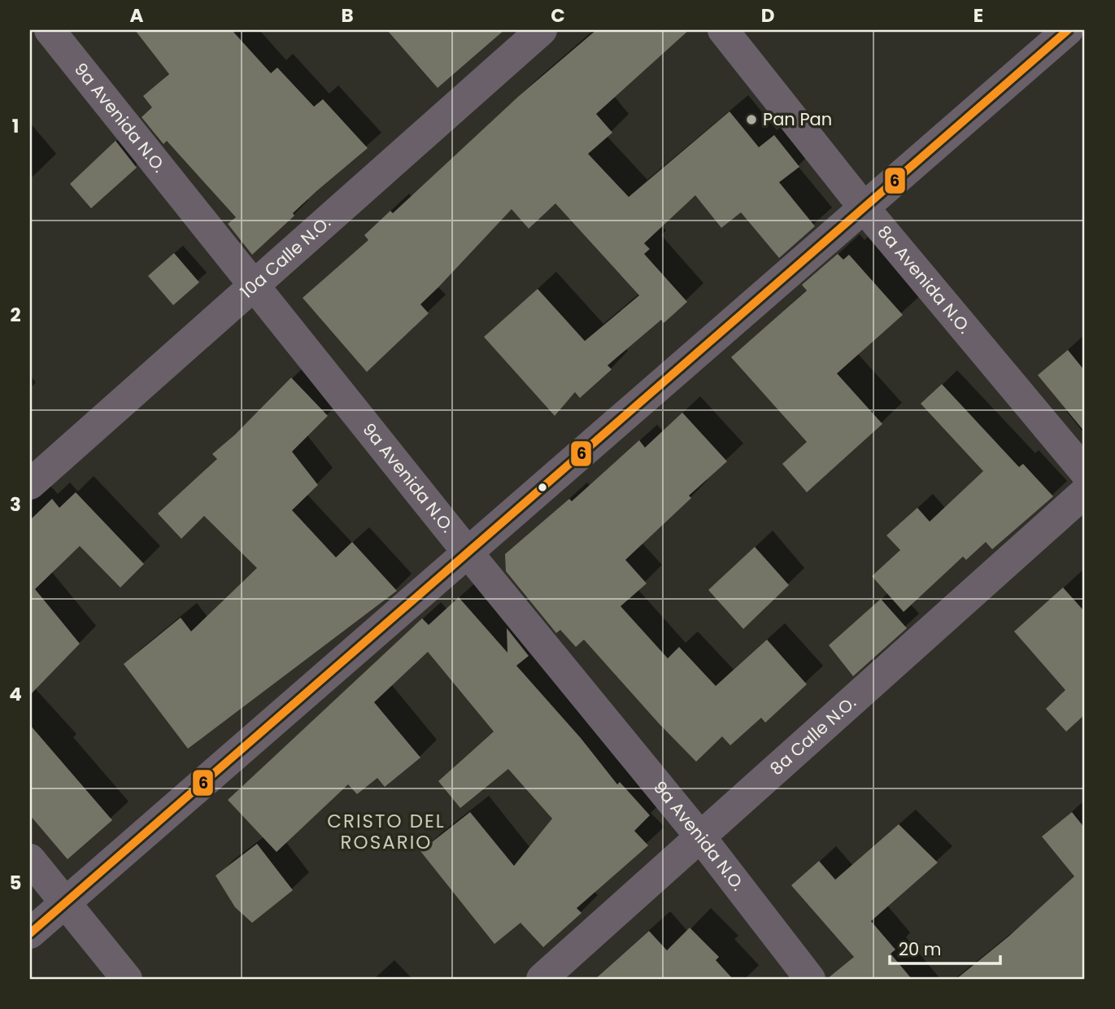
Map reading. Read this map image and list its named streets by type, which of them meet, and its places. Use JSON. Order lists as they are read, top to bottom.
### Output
{
  "streets": {
    "street": [
      "9a Avenida N.O.",
      "10a Calle N.O.",
      "8a Avenida N.O.",
      "8a Calle N.O."
    ]
  },
  "crossings": [
    ["9a Avenida N.O.", "10a Calle N.O."],
    ["9a Avenida N.O.", "8a Calle N.O."]
  ],
  "districts": ["CRISTO DEL ROSARIO"],
  "places": ["Pan Pan"],
  "lines": ["transit line 6"],
  "scale_bar": "20 m",
  "grid": {
    "columns": [
      "A",
      "B",
      "C",
      "D",
      "E"
    ],
    "rows": [
      "1",
      "2",
      "3",
      "4",
      "5"
    ]
  }
}
